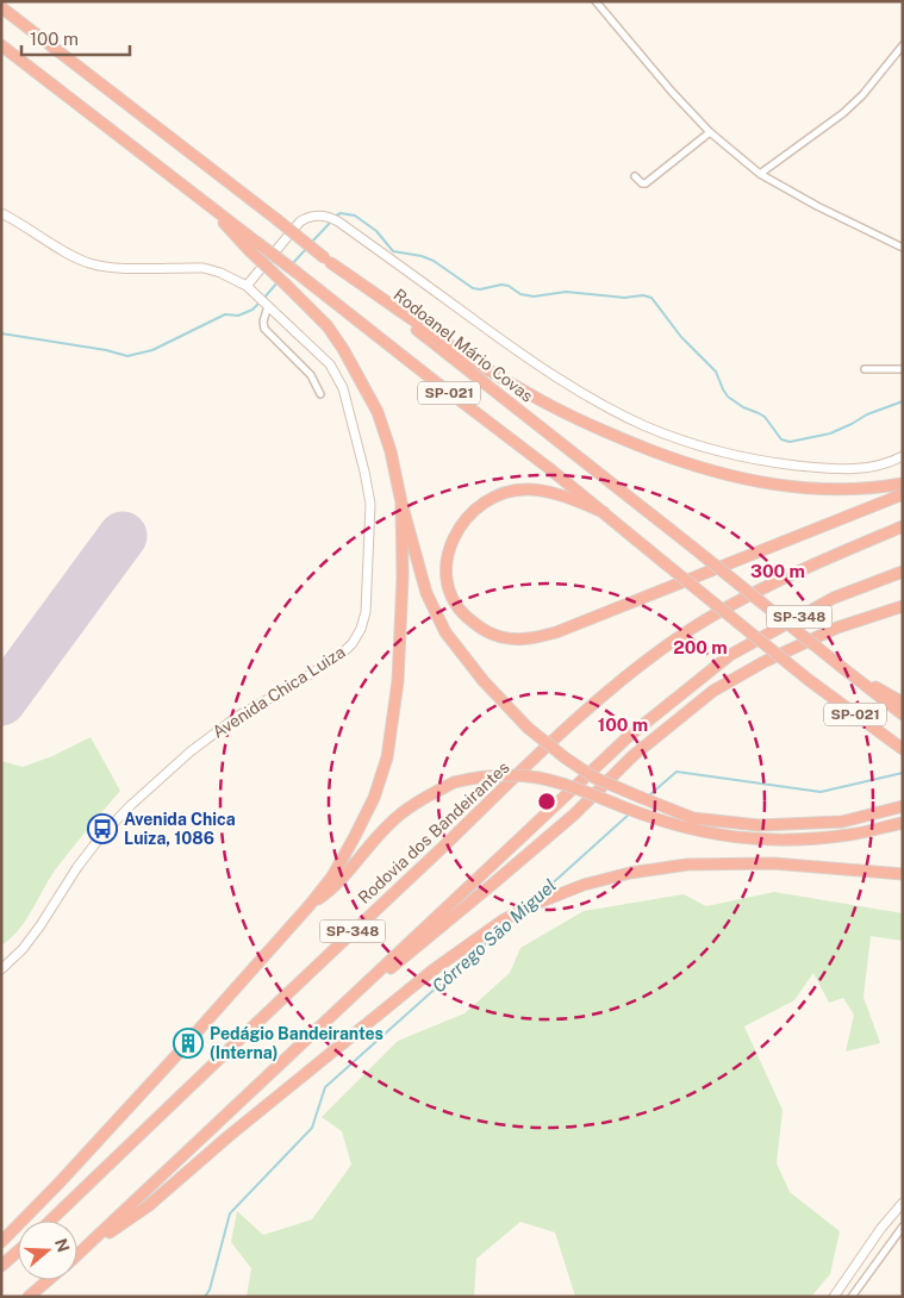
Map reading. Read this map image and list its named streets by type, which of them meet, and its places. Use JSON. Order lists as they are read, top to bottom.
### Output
{
  "streets": {
    "highway": [
      "Rodoanel Mário Covas",
      "SP-021",
      "SP-348",
      "Rodovia dos Bandeirantes"
    ],
    "main road": ["Avenida Chica Luiza"]
  },
  "water": ["Córrego São Miguel"],
  "places": {
    "bus stop": ["Avenida Chica Luiza, 1086"],
    "building": ["Pedágio Bandeirantes (Interna)"]
  },
  "scale_bar": "100 m",
  "north": "right",
  "rings": ["300 m", "200 m", "100 m"]
}
